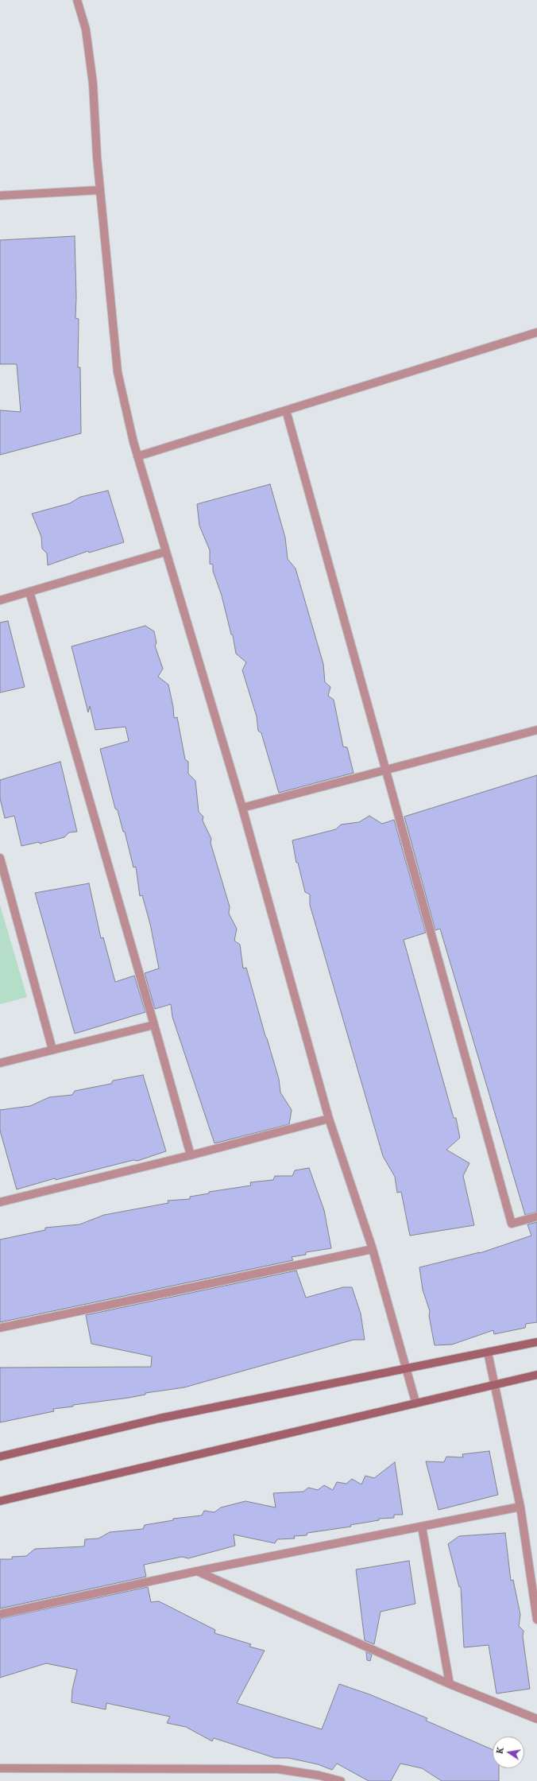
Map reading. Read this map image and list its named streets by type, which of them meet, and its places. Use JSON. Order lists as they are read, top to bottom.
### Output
{
  "north": "left"
}
